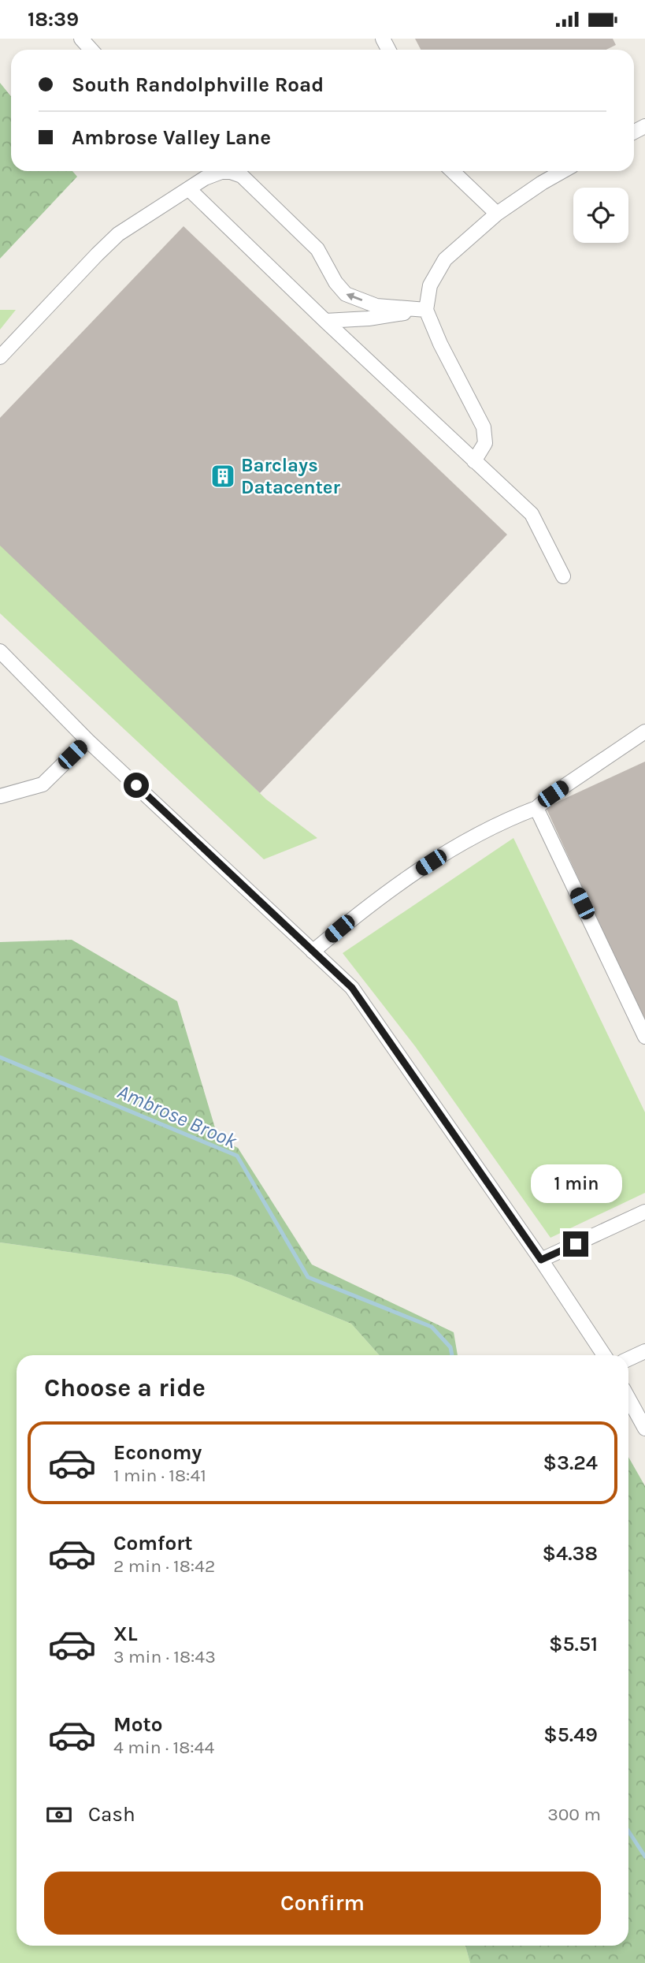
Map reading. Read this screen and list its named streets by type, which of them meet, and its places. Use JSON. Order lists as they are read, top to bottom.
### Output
{
  "water": ["Ambrose Brook"],
  "places": {
    "building": ["Barclays Datacenter"]
  },
  "page": {
    "status": "18:39",
    "banner": ["South Randolphville Road", "Ambrose Valley Lane"],
    "bubble": "1 min",
    "heading": "Choose a ride",
    "list": [
      {
        "name": "Economy",
        "note": "1 min · 18:41",
        "value": "$3.24"
      },
      {
        "name": "Comfort",
        "note": "2 min · 18:42",
        "value": "$4.38"
      },
      {
        "name": "XL",
        "note": "3 min · 18:43",
        "value": "$5.51"
      },
      {
        "name": "Moto",
        "note": "4 min · 18:44",
        "value": "$5.49"
      }
    ],
    "pay": ["Cash", "300 m"],
    "buttons": "Confirm"
  }
}
